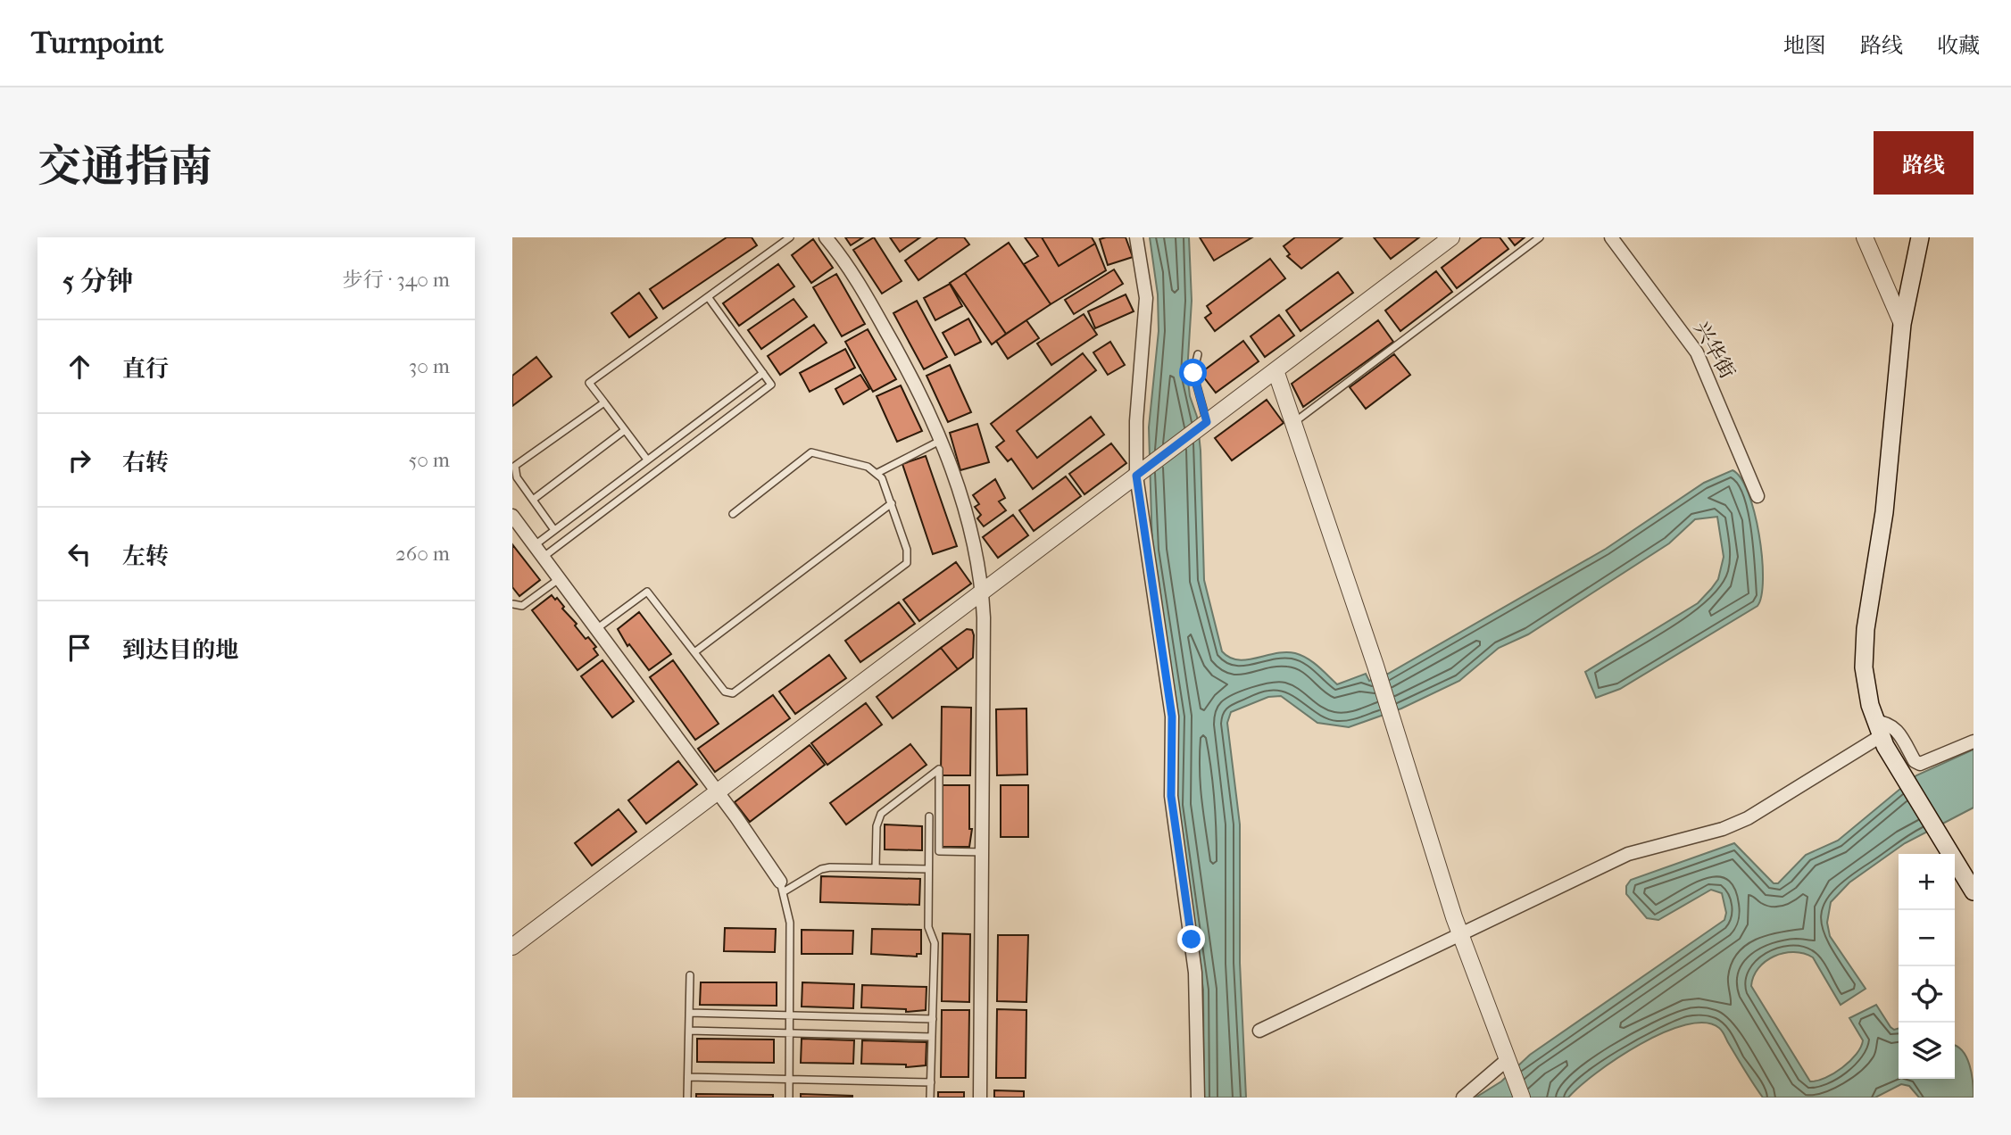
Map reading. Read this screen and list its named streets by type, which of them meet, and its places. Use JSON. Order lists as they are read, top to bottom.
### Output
{
  "streets": {
    "street": ["兴华街"]
  },
  "page": {
    "header": "Turnpoint",
    "nav": ["地图", "路线", "收藏"],
    "title": "交通指南",
    "buttons": "路线",
    "heading": ["5 分钟", "步行 · 340 m"],
    "list": [
      ["直行", "30 m"],
      ["右转", "50 m"],
      ["左转", "260 m"],
      "到达目的地"
    ],
    "map_buttons": ["+", "−"]
  }
}
